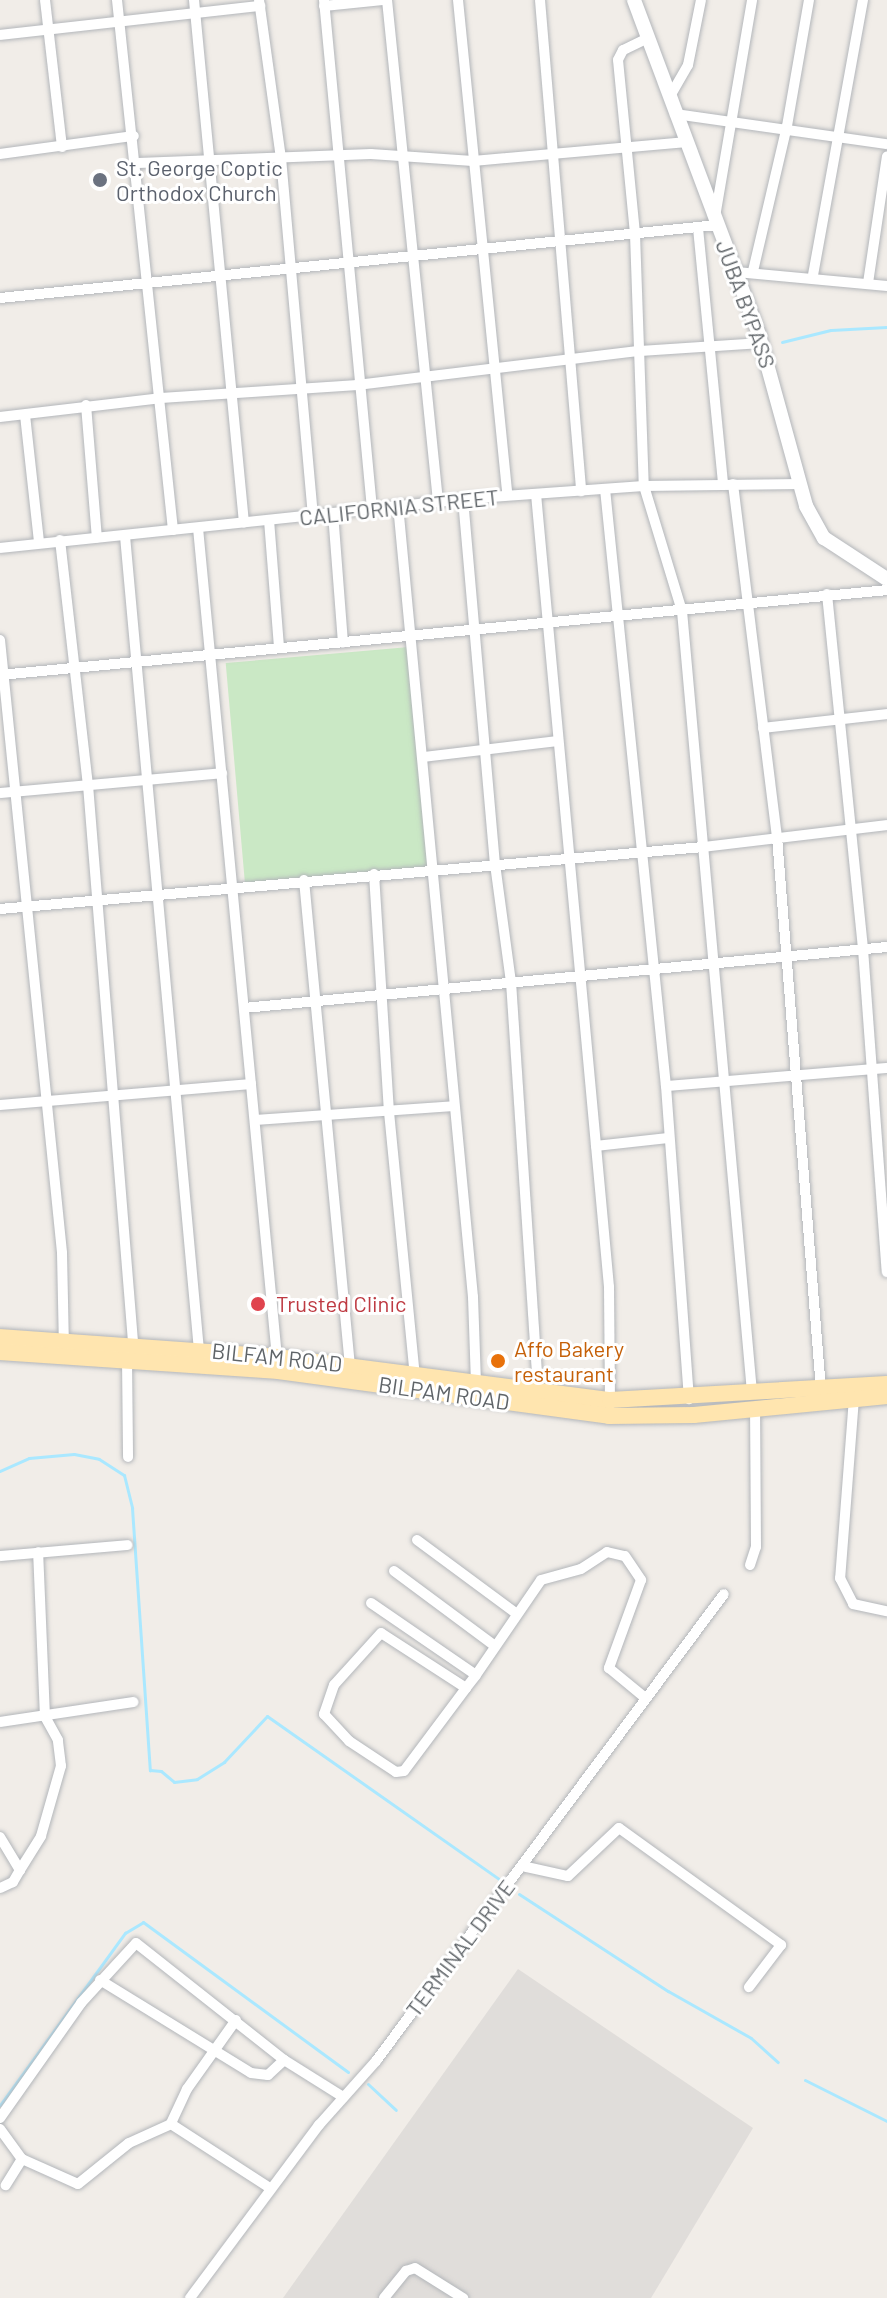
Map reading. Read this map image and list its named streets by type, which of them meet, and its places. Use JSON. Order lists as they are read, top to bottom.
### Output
{
  "streets": {
    "main road": ["JUBA BYPASS", "BILFAM ROAD", "BILPAM ROAD"],
    "street": ["CALIFORNIA STREET", "TERMINAL DRIVE"]
  },
  "crossings": [
    ["JUBA BYPASS", "CALIFORNIA STREET"],
    ["BILFAM ROAD", "BILPAM ROAD"]
  ],
  "places": ["St. George Coptic Orthodox Church", "Trusted Clinic", "Affo Bakery restaurant"]
}
